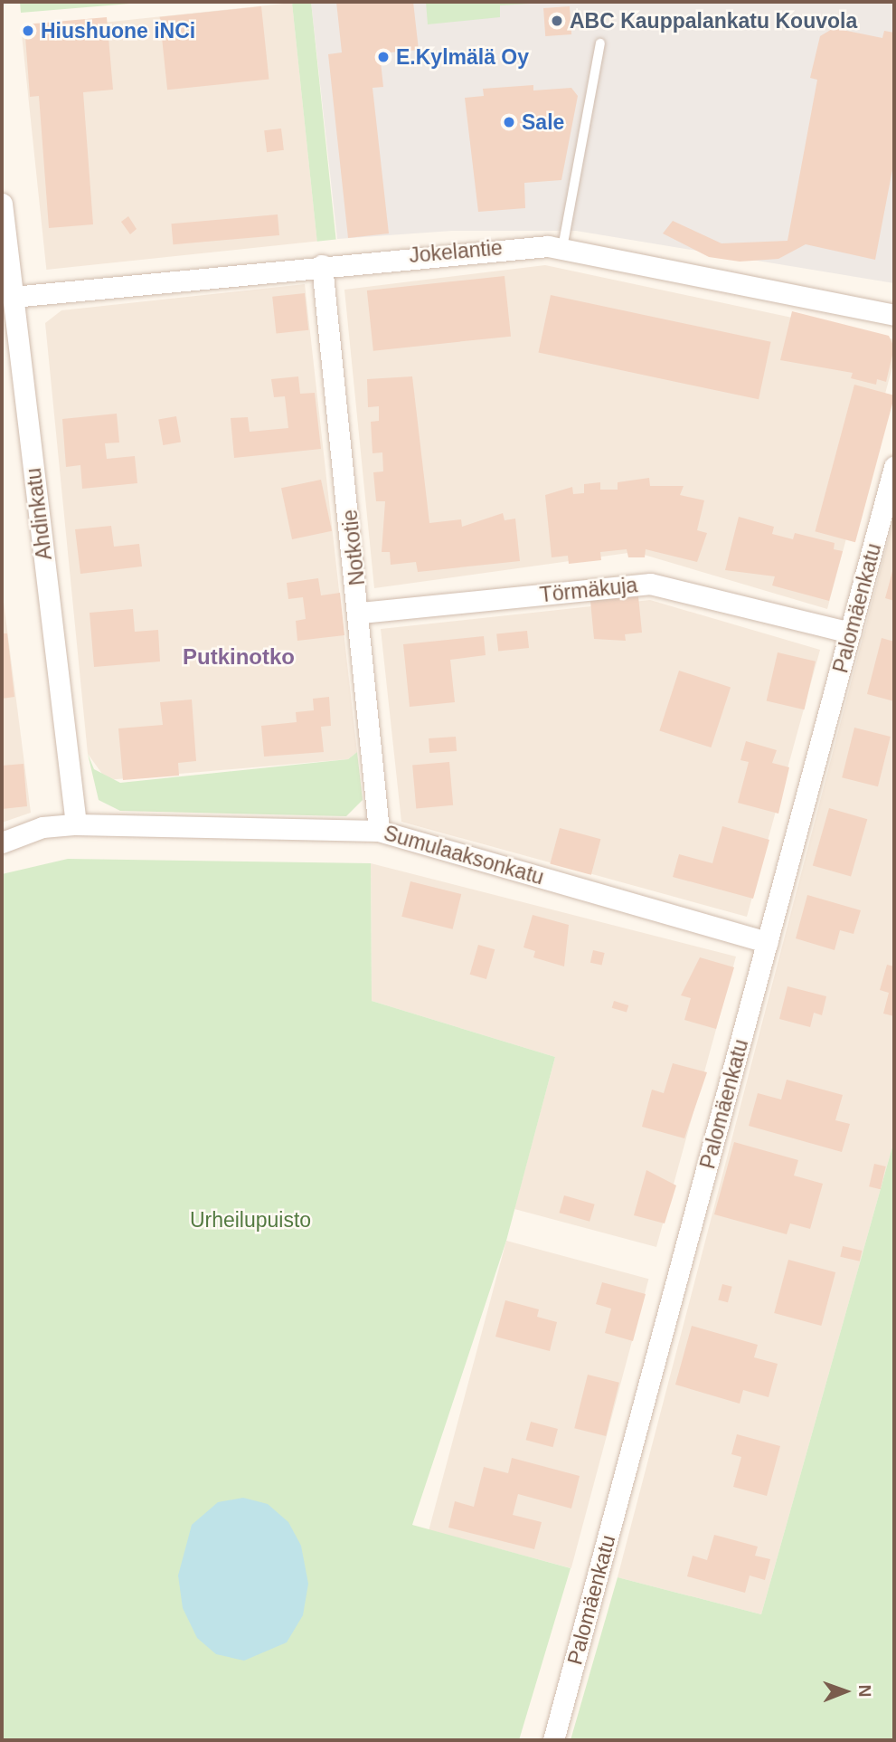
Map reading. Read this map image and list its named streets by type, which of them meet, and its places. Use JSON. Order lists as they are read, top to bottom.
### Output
{
  "streets": {
    "street": [
      "Jokelantie",
      "Ahdinkatu",
      "Notkotie",
      "Törmäkuja",
      "Palomäenkatu",
      "Sumulaaksonkatu"
    ]
  },
  "crossings": [
    ["Jokelantie", "Ahdinkatu"],
    ["Jokelantie", "Notkotie"],
    ["Ahdinkatu", "Sumulaaksonkatu"],
    ["Notkotie", "Törmäkuja"],
    ["Notkotie", "Sumulaaksonkatu"],
    ["Törmäkuja", "Palomäenkatu"],
    ["Palomäenkatu", "Sumulaaksonkatu"]
  ],
  "districts": ["Putkinotko"],
  "parks": ["Urheilupuisto"],
  "places": [
    "ABC Kauppalankatu Kouvola",
    "Hiushuone iNCi",
    "E.Kylmälä Oy",
    "Sale"
  ],
  "north": "right"
}
